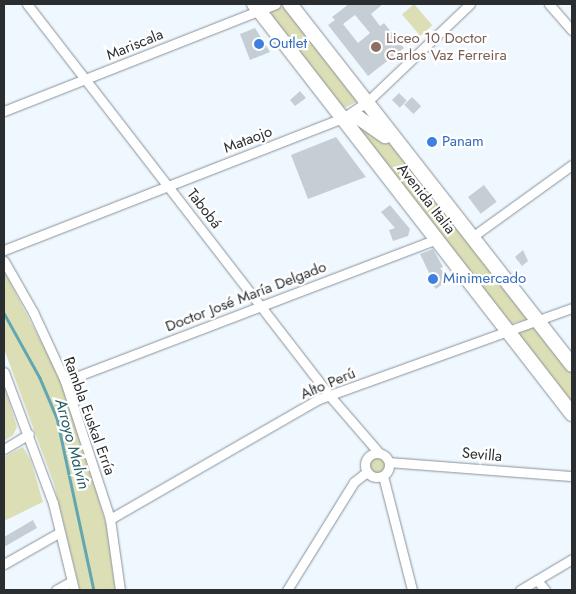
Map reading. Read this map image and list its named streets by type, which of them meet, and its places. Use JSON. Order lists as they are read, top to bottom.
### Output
{
  "streets": {
    "main road": ["Avenida Italia"],
    "street": [
      "Mariscala",
      "Mataojo",
      "Tabobá",
      "Doctor José María Delgado",
      "Alto Perú",
      "Rambla Euskal Erría",
      "Sevilla"
    ]
  },
  "crossings": [
    ["Mariscala", "Avenida Italia"],
    ["Mariscala", "Tabobá"],
    ["Mataojo", "Avenida Italia"],
    ["Mataojo", "Tabobá"],
    ["Avenida Italia", "Doctor José María Delgado"],
    ["Avenida Italia", "Alto Perú"],
    ["Tabobá", "Doctor José María Delgado"],
    ["Tabobá", "Alto Perú"],
    ["Tabobá", "Sevilla"],
    ["Doctor José María Delgado", "Rambla Euskal Erría"],
    ["Alto Perú", "Rambla Euskal Erría"]
  ],
  "water": ["Arroyo Malvín"],
  "places": [
    "Outlet",
    "Liceo 10 Doctor Carlos Vaz Ferreira",
    "Panam",
    "Minimercado"
  ]
}
